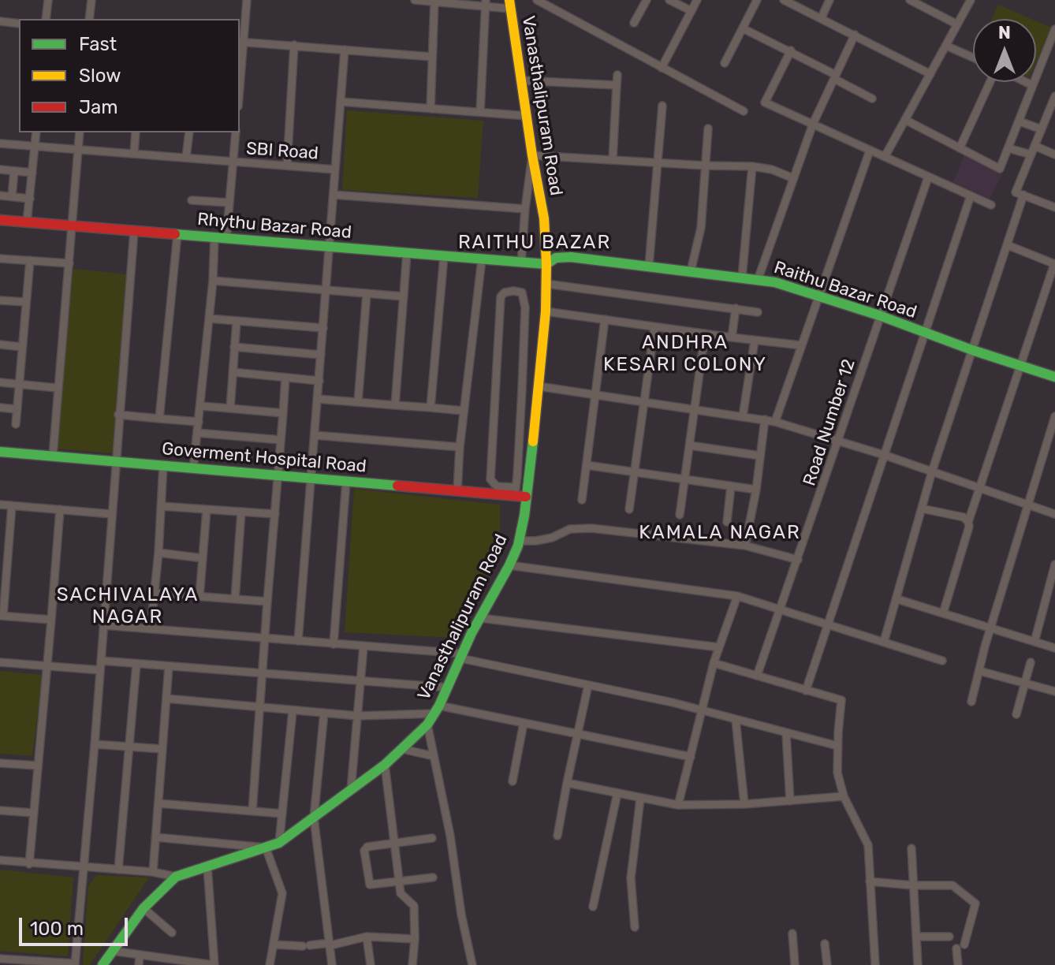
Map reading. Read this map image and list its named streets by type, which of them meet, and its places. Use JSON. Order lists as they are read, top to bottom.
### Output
{
  "streets": {
    "street": [
      "Vanasthalipuram Road",
      "SBI Road",
      "Rhythu Bazar Road",
      "Raithu Bazar Road",
      "Road Number 12",
      "Goverment Hospital Road"
    ]
  },
  "crossings": [
    ["Vanasthalipuram Road", "Rhythu Bazar Road"],
    ["Vanasthalipuram Road", "Raithu Bazar Road"],
    ["Vanasthalipuram Road", "Goverment Hospital Road"],
    ["Rhythu Bazar Road", "Raithu Bazar Road"],
    ["Raithu Bazar Road", "Road Number 12"]
  ],
  "districts": [
    "RAITHU BAZAR",
    "ANDHRA KESARI COLONY",
    "KAMALA NAGAR",
    "SACHIVALAYA NAGAR"
  ],
  "legend": ["Fast", "Slow", "Jam"],
  "scale_bar": "100 m",
  "north": "top"
}
